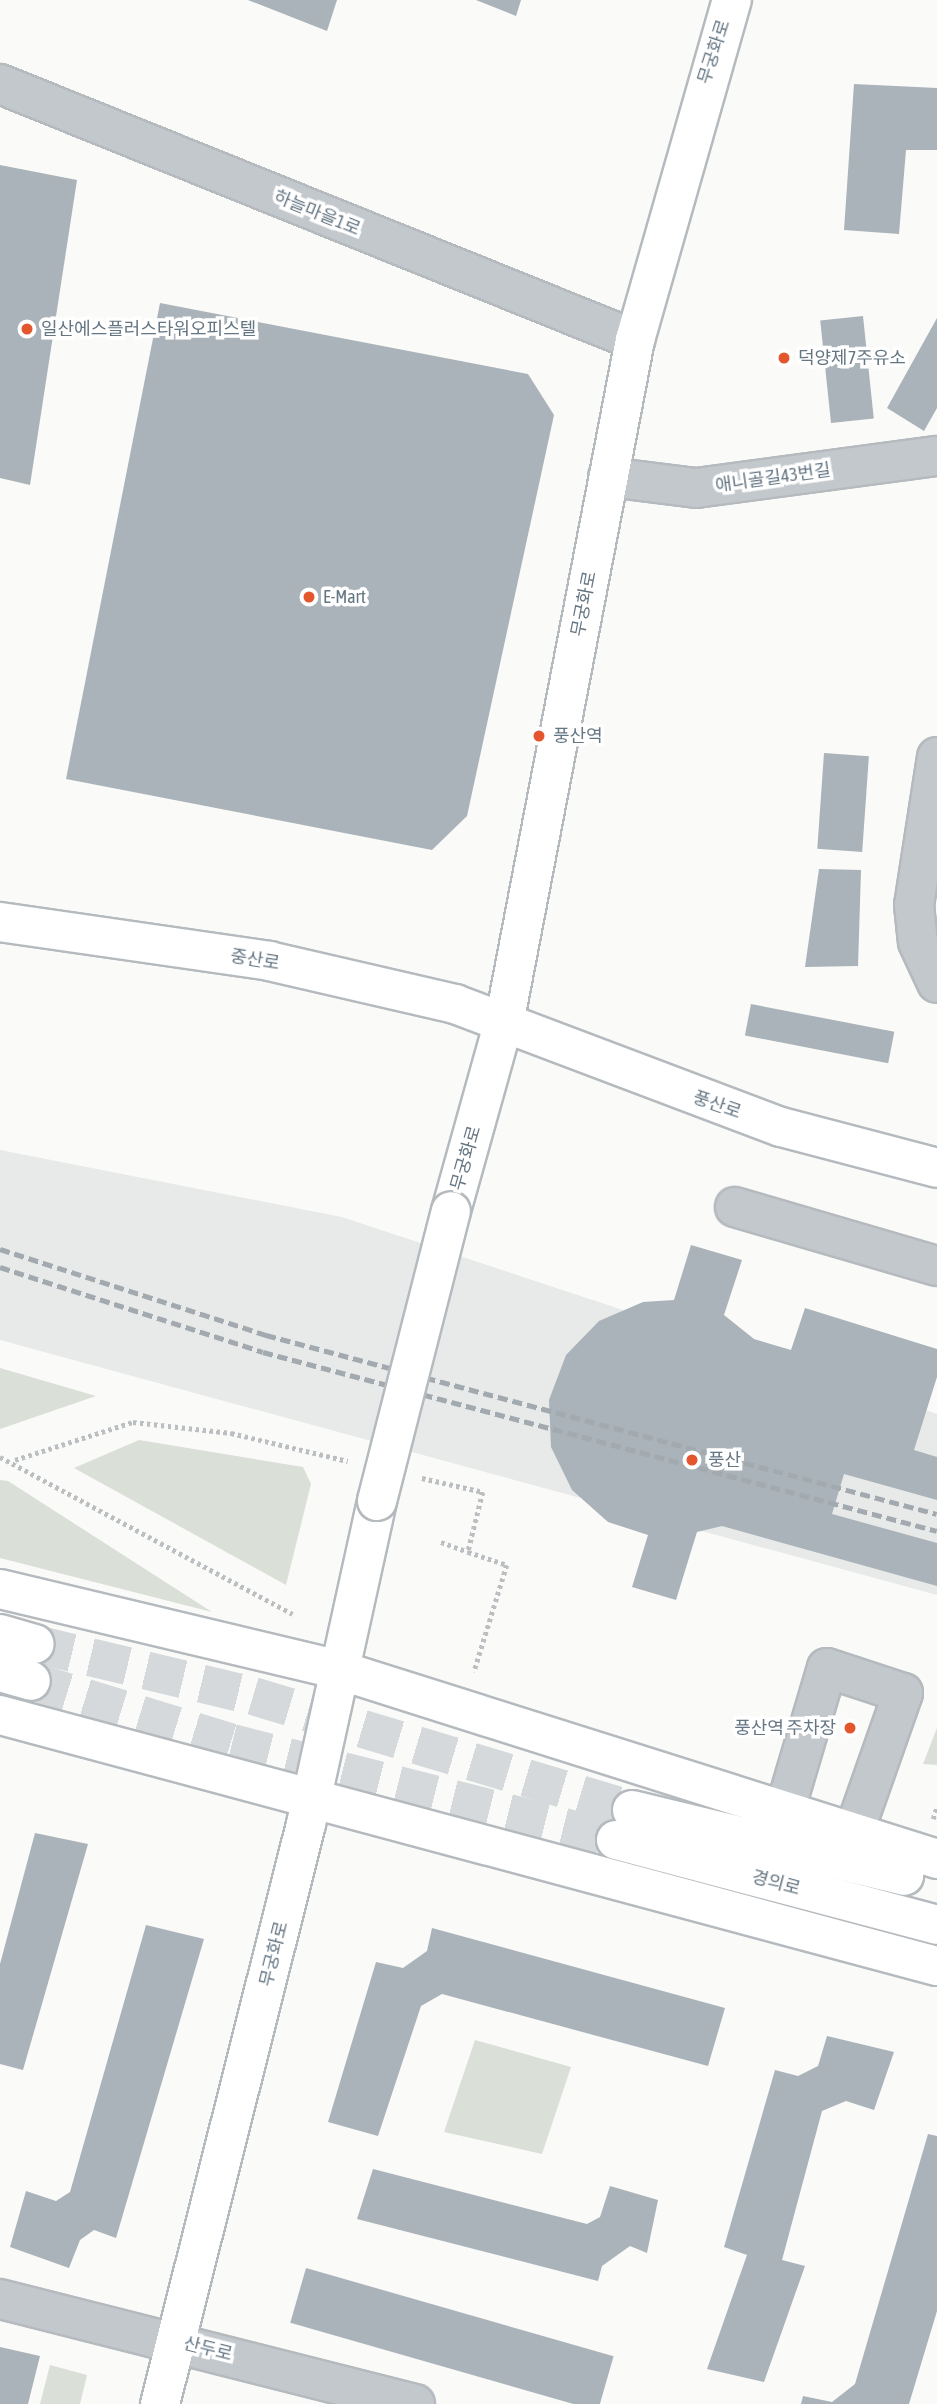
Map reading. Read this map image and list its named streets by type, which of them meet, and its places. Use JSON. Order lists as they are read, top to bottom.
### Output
{
  "streets": {
    "main road": [
      "무궁화로",
      "중산로",
      "풍산로",
      "경의로"
    ],
    "street": ["하늘마을1로", "애니골길43번길", "산두로"]
  },
  "crossings": [
    ["무궁화로", "하늘마을1로"],
    ["무궁화로", "애니골길43번길"],
    ["무궁화로", "중산로"],
    ["무궁화로", "풍산로"],
    ["무궁화로", "산두로"],
    ["중산로", "풍산로"]
  ],
  "places": [
    "일산에스플러스타워오피스텔",
    "덕양제7주유소",
    "E-Mart",
    "풍산역",
    "풍산",
    "풍산역 주차장"
  ]
}
